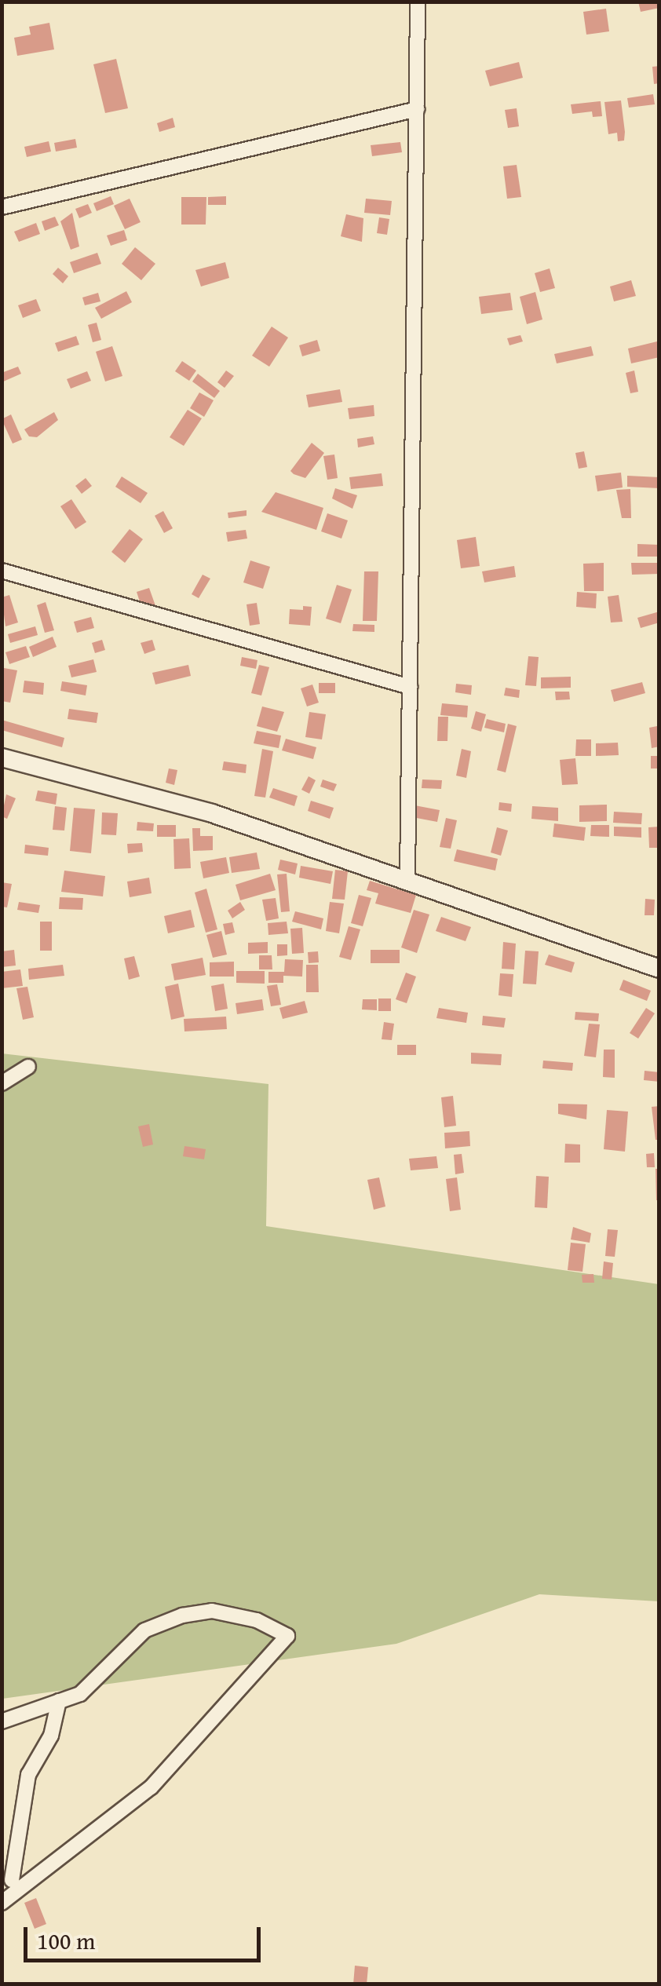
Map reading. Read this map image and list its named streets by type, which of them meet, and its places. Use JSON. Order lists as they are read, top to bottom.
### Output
{
  "scale_bar": "100 m"
}
